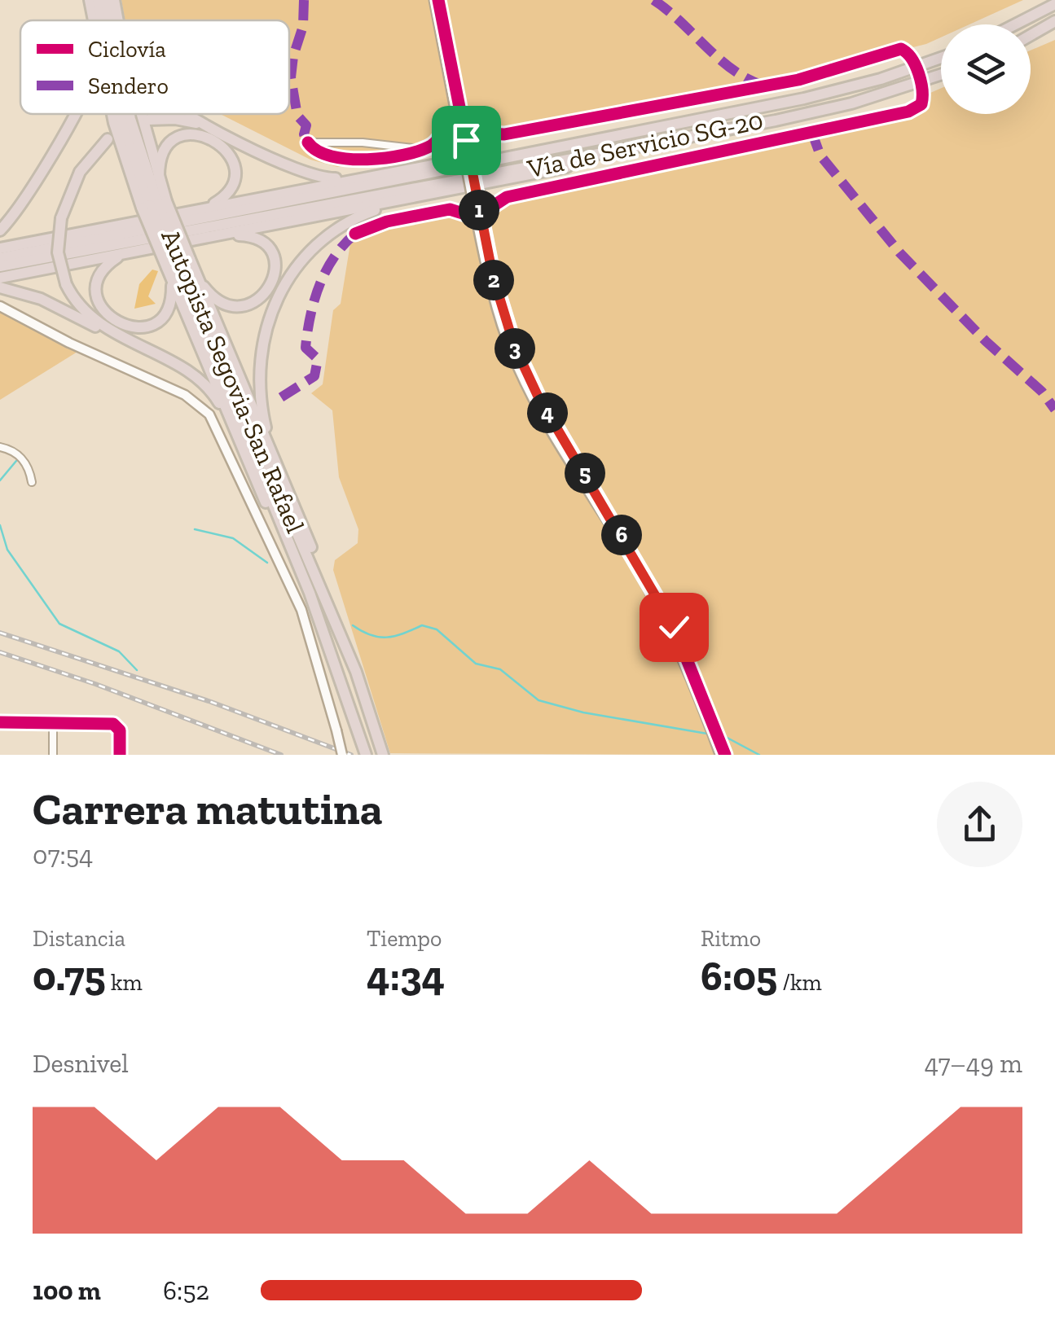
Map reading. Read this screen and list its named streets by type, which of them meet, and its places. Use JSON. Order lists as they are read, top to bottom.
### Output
{
  "streets": {
    "highway": ["Autopista Segovia-San Rafael"],
    "street": ["Vía de Servicio SG-20"]
  },
  "legend": ["Ciclovía", "Sendero"],
  "page": {
    "pins": [
      "1",
      "2",
      "3",
      "4",
      "5",
      "6"
    ],
    "heading": ["Carrera matutina", "07:54"],
    "stats": [
      ["Distancia", "0.75 km"],
      ["Tiempo", "4:34"],
      ["Ritmo", "6:05 /km"]
    ],
    "chart": ["Desnivel", "47–49 m"],
    "list": [
      {
        "name": "100 m",
        "note": "6:52"
      }
    ]
  }
}
